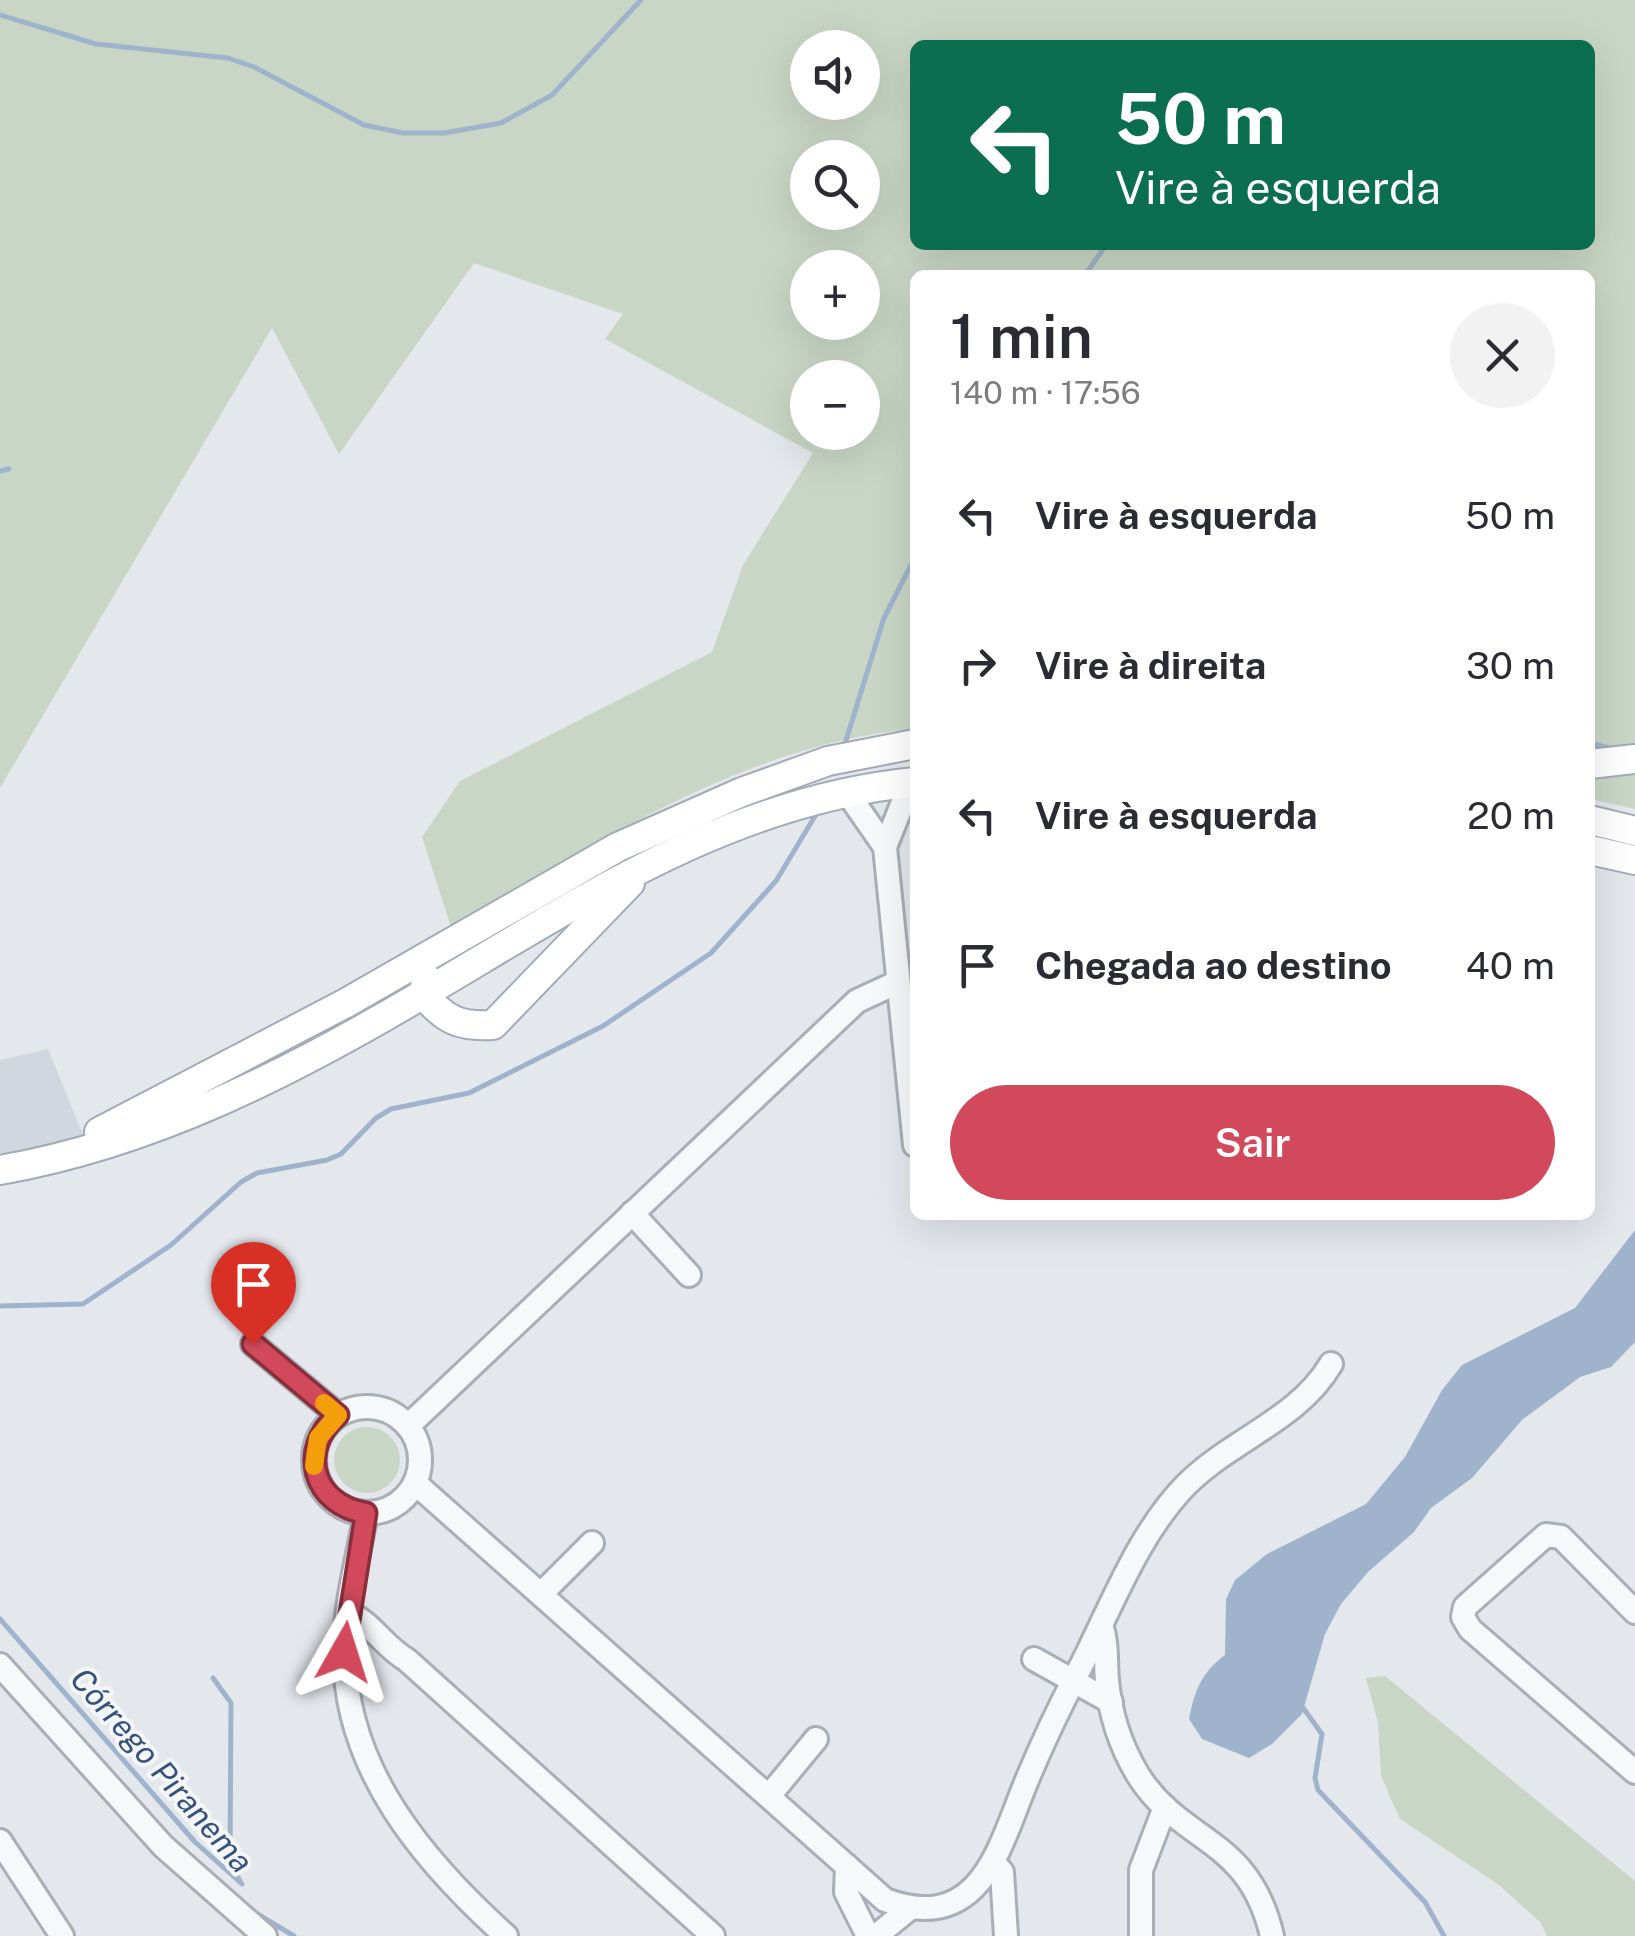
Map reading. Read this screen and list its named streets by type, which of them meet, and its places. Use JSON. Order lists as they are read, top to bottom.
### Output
{
  "water": ["Córrego Piranema"],
  "page": {
    "map_buttons": ["+", "−"],
    "turn": ["50 m", "Vire à esquerda"],
    "heading": ["1 min", "140 m · 17:56"],
    "list": [
      {
        "name": "Vire à esquerda",
        "value": "50 m"
      },
      {
        "name": "Vire à direita",
        "value": "30 m"
      },
      {
        "name": "Vire à esquerda",
        "value": "20 m"
      },
      {
        "name": "Chegada ao destino",
        "value": "40 m"
      }
    ],
    "buttons": "Sair"
  }
}
